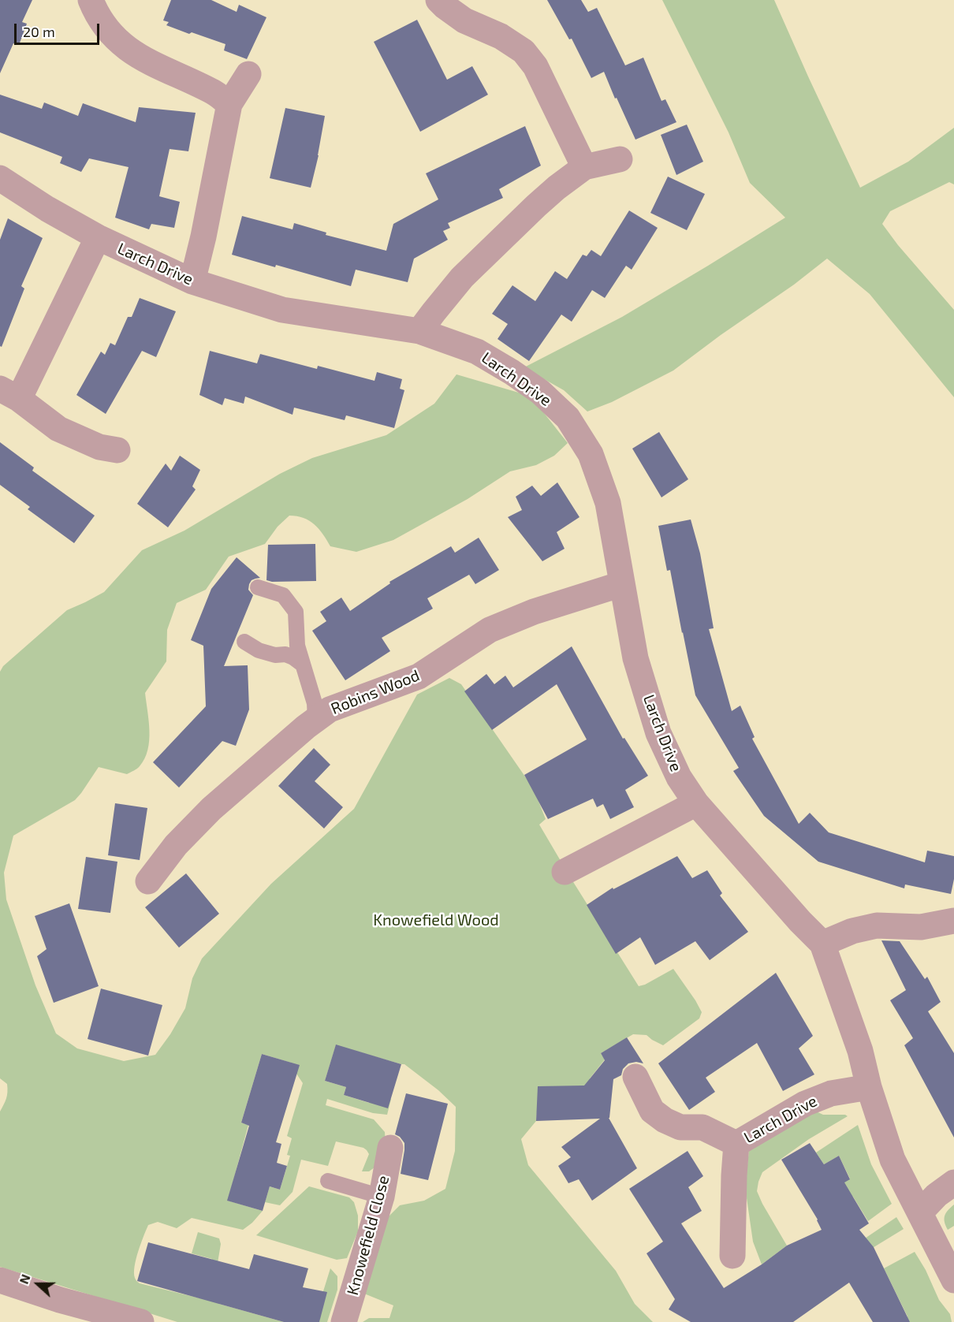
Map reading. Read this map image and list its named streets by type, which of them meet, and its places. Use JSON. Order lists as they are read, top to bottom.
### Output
{
  "streets": {
    "street": ["Larch Drive", "Robins Wood", "Knowefield Close"]
  },
  "crossings": [
    ["Larch Drive", "Robins Wood"]
  ],
  "parks": ["Knowefield Wood"],
  "scale_bar": "20 m",
  "north": "left"
}
